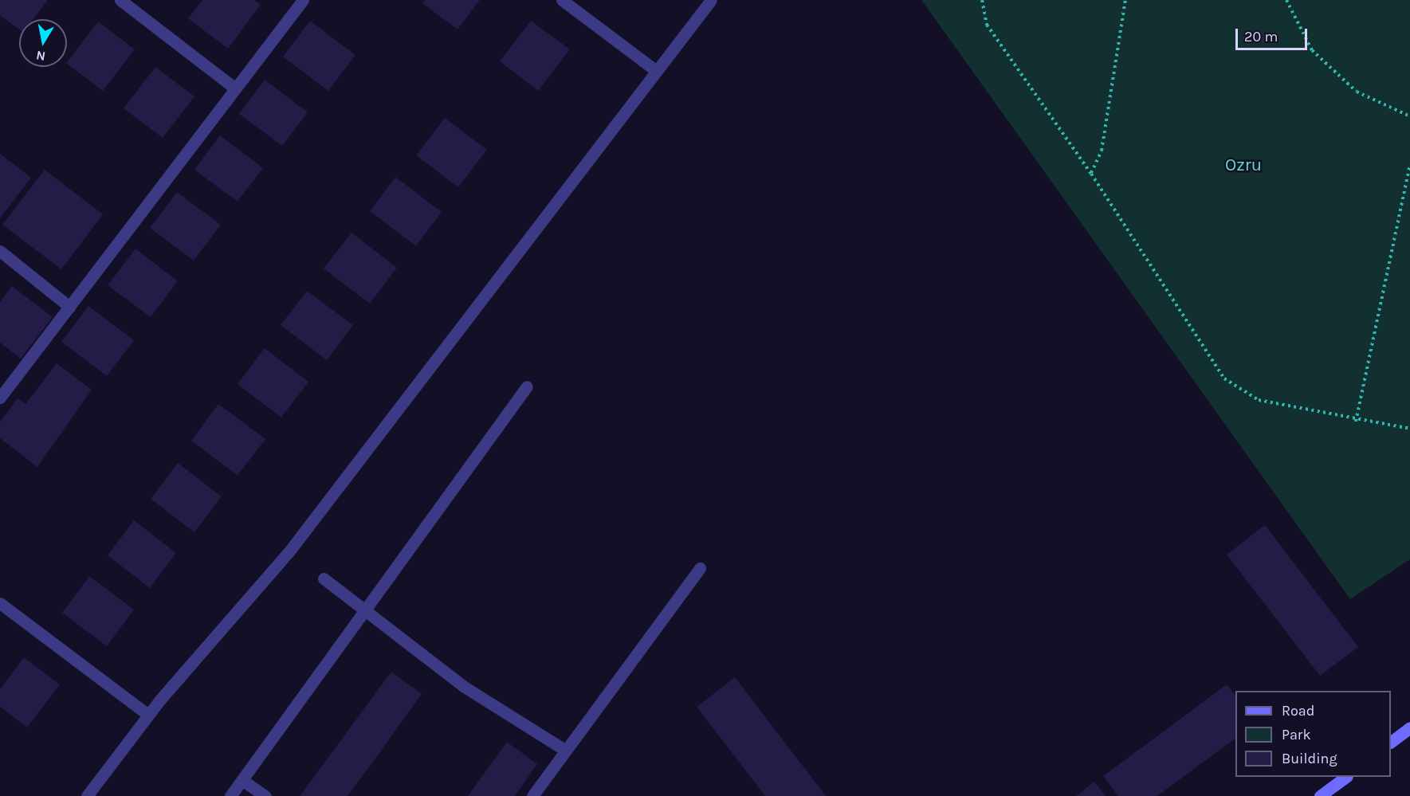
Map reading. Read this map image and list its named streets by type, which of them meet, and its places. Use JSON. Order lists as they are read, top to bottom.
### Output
{
  "parks": ["Ozru"],
  "legend": ["Road", "Park", "Building"],
  "scale_bar": "20 m",
  "north": "bottom"
}
